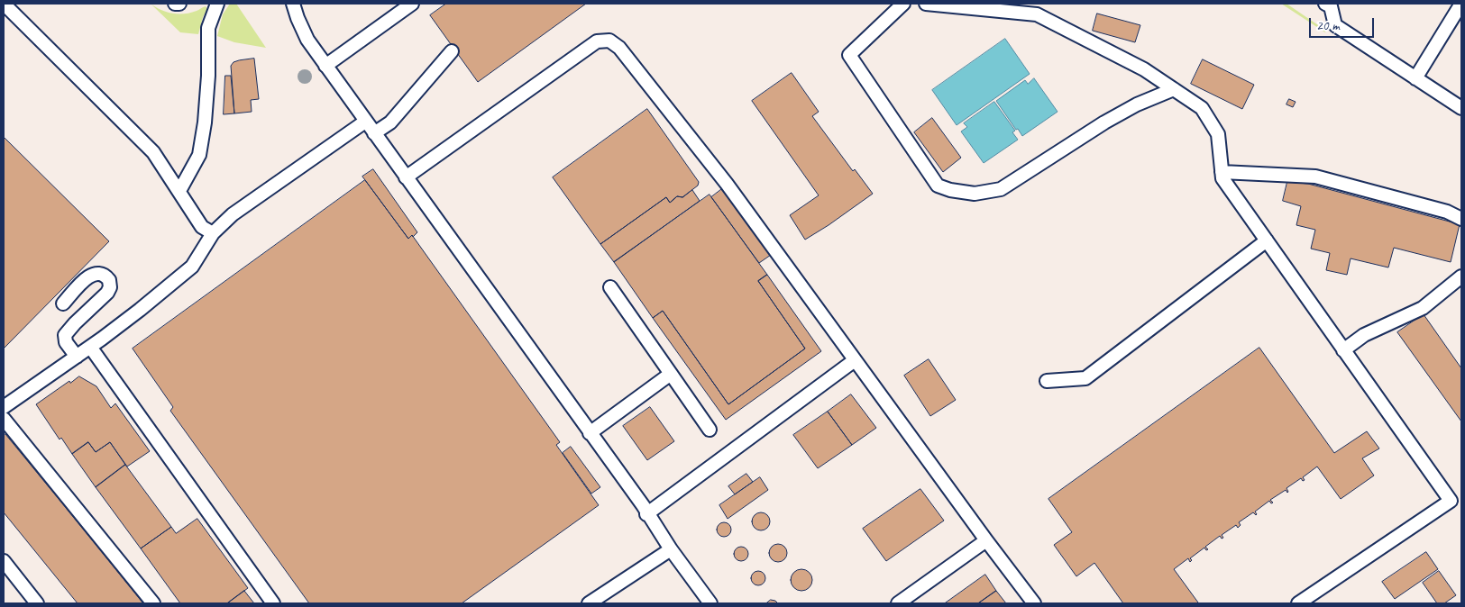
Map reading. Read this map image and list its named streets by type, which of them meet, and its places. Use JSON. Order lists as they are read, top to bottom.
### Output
{
  "scale_bar": "20 m"
}
